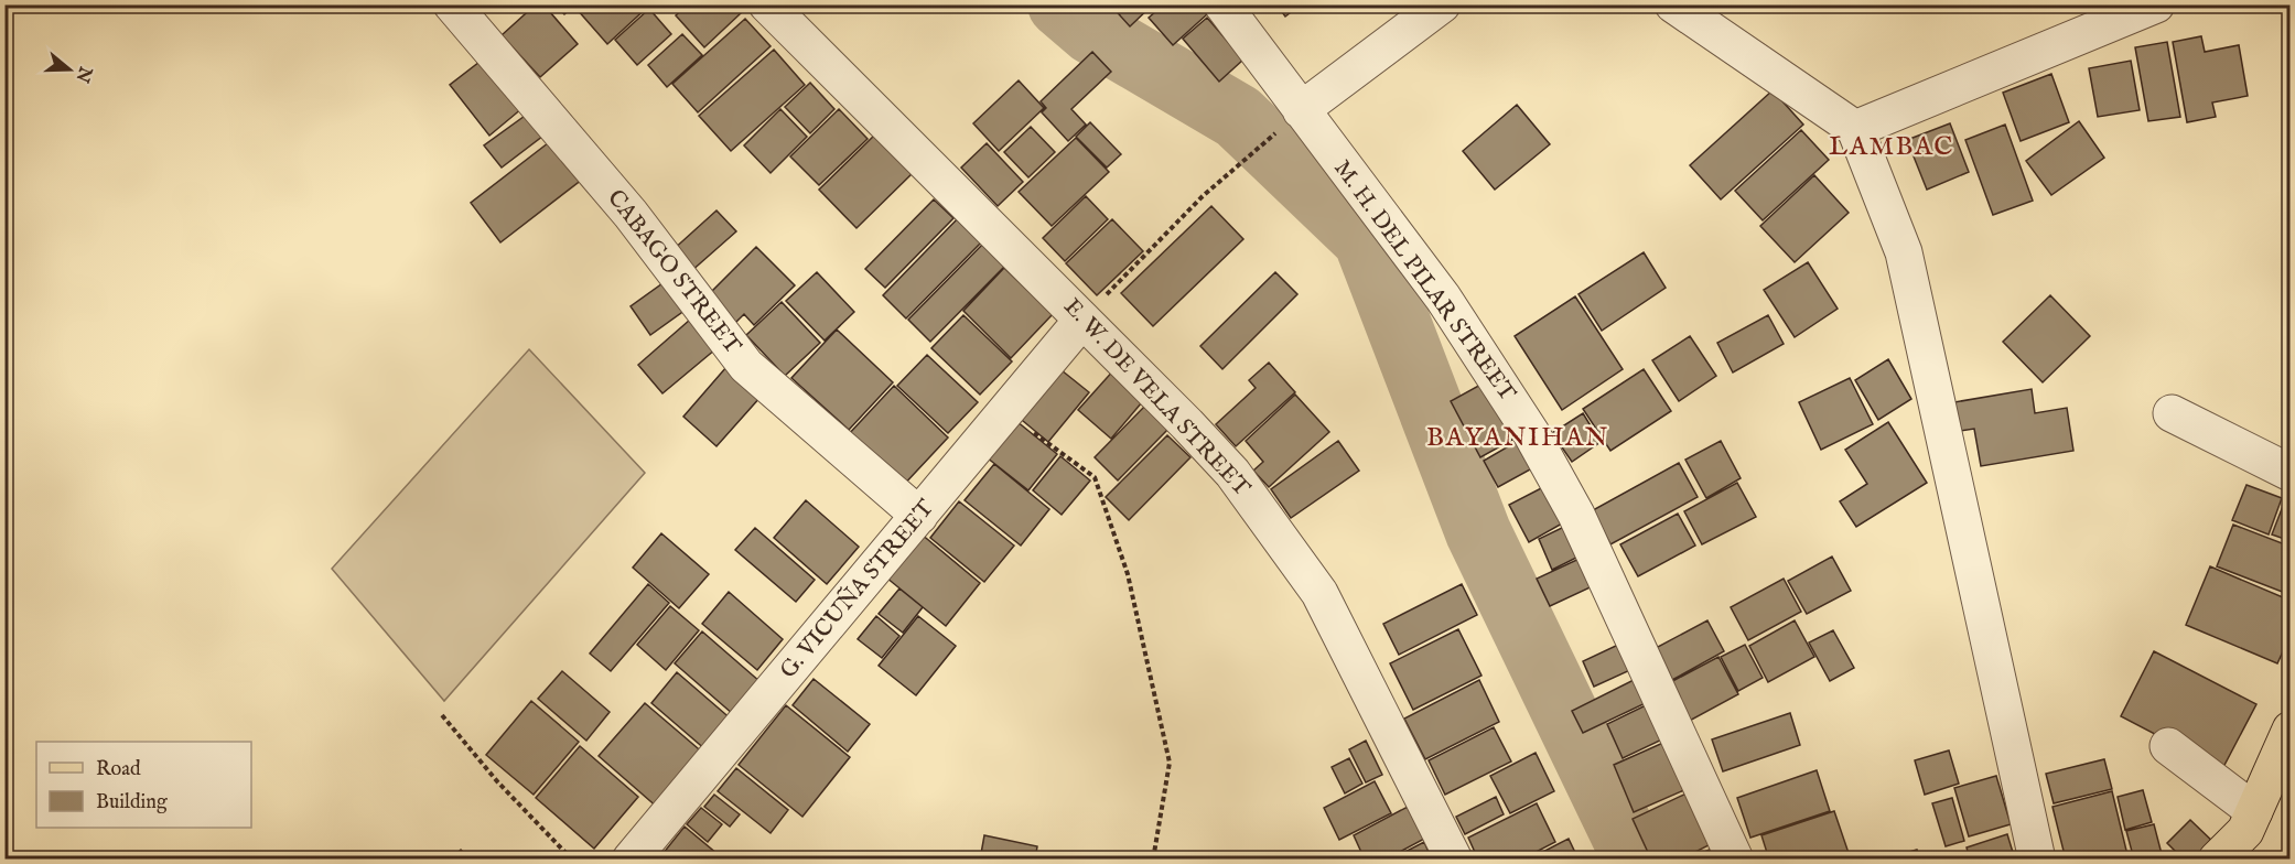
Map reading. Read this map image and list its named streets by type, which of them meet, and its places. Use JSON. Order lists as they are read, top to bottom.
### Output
{
  "streets": {
    "street": [
      "CABAGO STREET",
      "M. H. DEL PILAR STREET",
      "E. W. DE VELA STREET",
      "G. VICUÑA STREET"
    ]
  },
  "crossings": [
    ["CABAGO STREET", "G. VICUÑA STREET"],
    ["E. W. DE VELA STREET", "G. VICUÑA STREET"]
  ],
  "districts": ["LAMBAC", "BAYANIHAN"],
  "legend": ["Road", "Building"],
  "north": "right"
}
